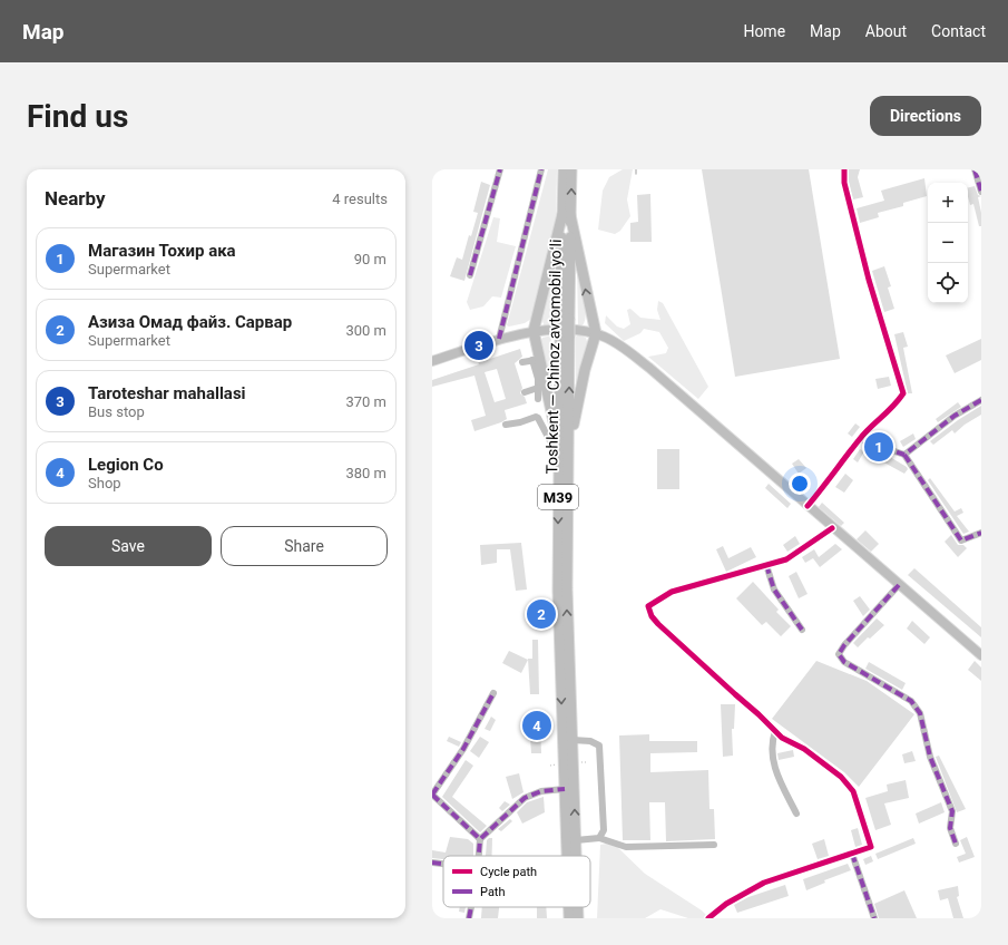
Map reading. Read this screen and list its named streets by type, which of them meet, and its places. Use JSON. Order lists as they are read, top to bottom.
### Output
{
  "streets": {
    "highway": ["Toshkent — Chinoz avtomobil yoʻli", "M39"]
  },
  "legend": ["Cycle path", "Path"],
  "page": {
    "header": "Map",
    "nav": [
      "Home",
      "Map",
      "About",
      "Contact"
    ],
    "buttons": [
      "Directions",
      ["Save", "Share"]
    ],
    "title": "Find us",
    "heading": ["Nearby", "4 results"],
    "map_buttons": ["+", "−"],
    "list": [
      {
        "mark": "1",
        "name": "Магазин Тохир ака",
        "note": "Supermarket",
        "value": "90 m"
      },
      {
        "mark": "2",
        "name": "Азиза Омад файз. Сарвар",
        "note": "Supermarket",
        "value": "300 m"
      },
      {
        "mark": "3",
        "name": "Taroteshar mahallasi",
        "note": "Bus stop",
        "value": "370 m"
      },
      {
        "mark": "4",
        "name": "Legion Co",
        "note": "Shop",
        "value": "380 m"
      }
    ],
    "pins": [
      "3",
      "1",
      "2",
      "4"
    ]
  }
}
